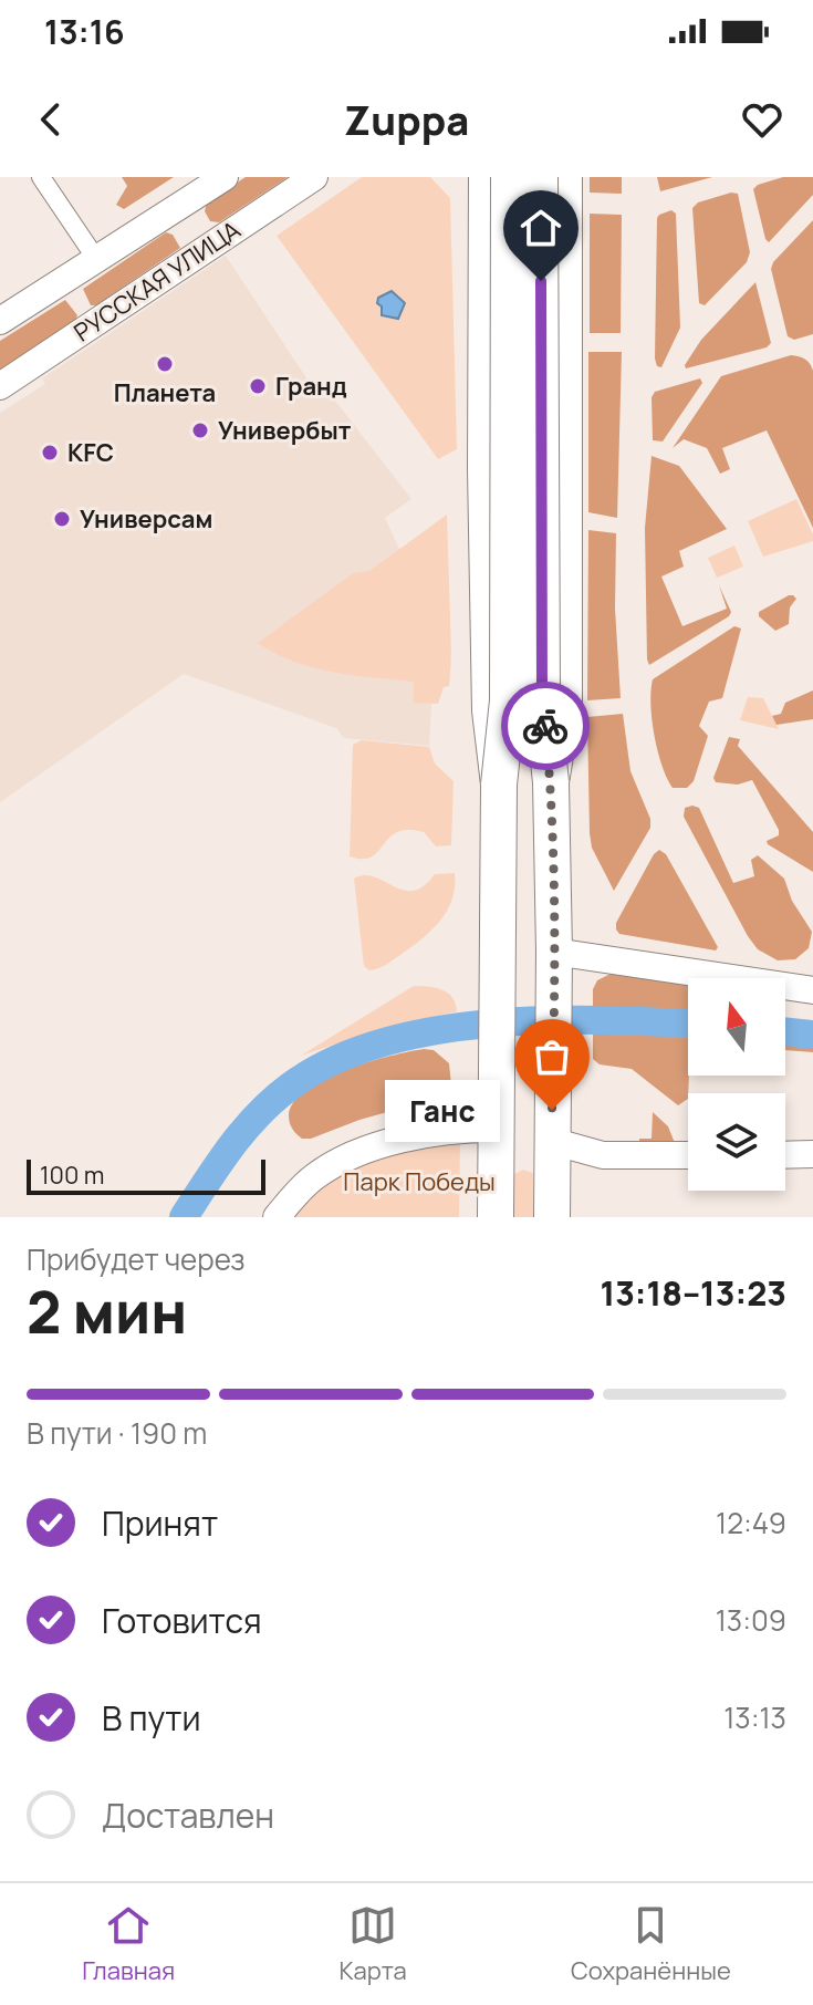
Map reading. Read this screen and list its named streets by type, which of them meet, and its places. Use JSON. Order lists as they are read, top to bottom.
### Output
{
  "streets": {
    "main road": ["РУССКАЯ УЛИЦА"]
  },
  "parks": ["Парк Победы"],
  "places": [
    "Планета",
    "Гранд",
    "Универбыт",
    "KFC",
    "Универсам",
    "Ганс"
  ],
  "scale_bar": "100 m",
  "north": "top",
  "page": {
    "status": "13:16",
    "header": "Zuppa",
    "bubble": "Ганс",
    "scale": "100 m",
    "heading": ["2 мин", "Прибудет через", "13:18–13:23"],
    "bar": "В пути · 190 m",
    "list": [
      ["Принят", "12:49"],
      ["Готовится", "13:09"],
      ["В пути", "13:13"],
      "Доставлен"
    ],
    "tabs": ["Главная", "Карта", "Сохранённые"]
  }
}
